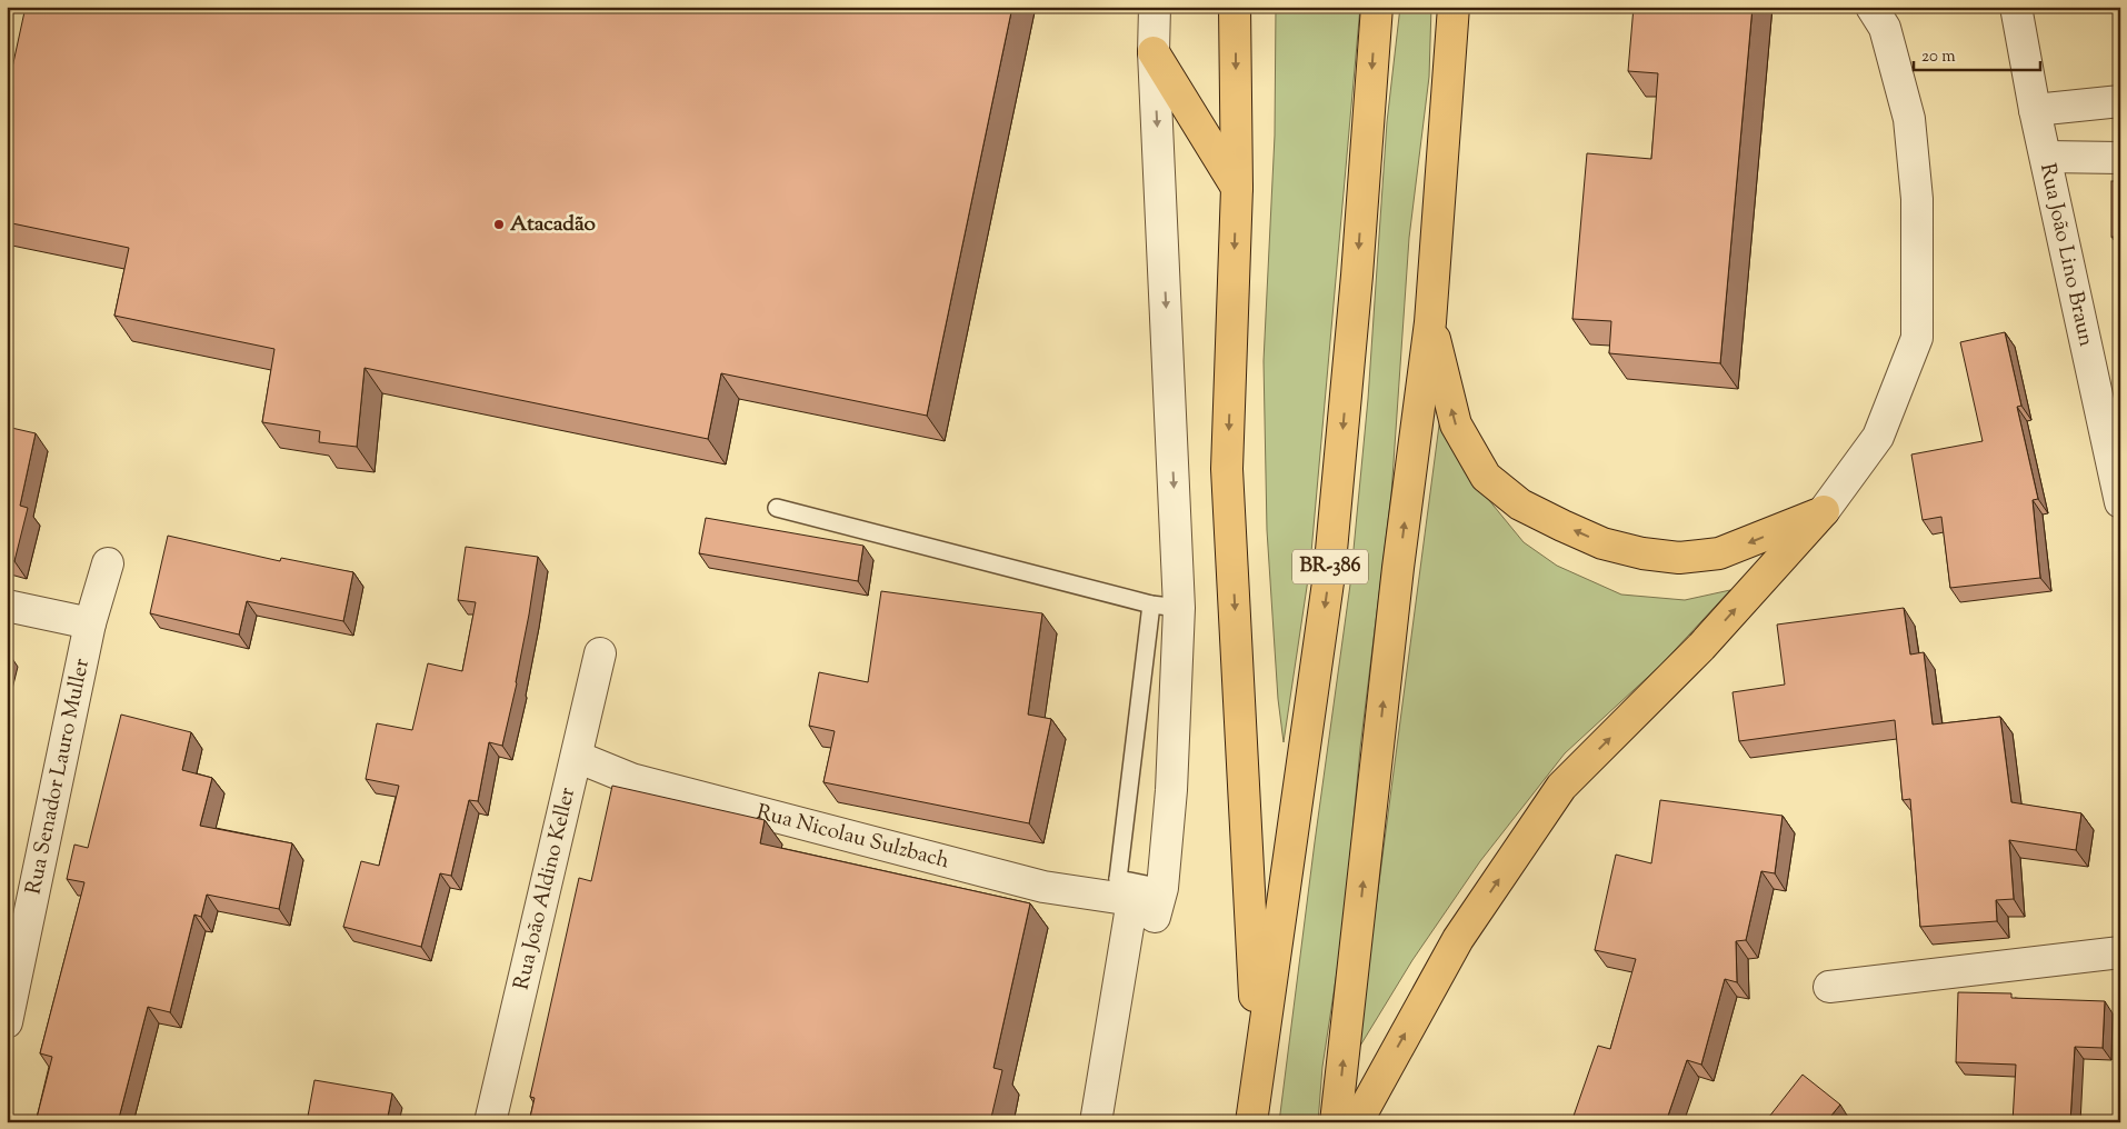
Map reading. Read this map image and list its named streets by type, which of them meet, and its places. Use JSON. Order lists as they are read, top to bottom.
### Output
{
  "streets": {
    "highway": ["BR-386"],
    "street": [
      "Rua João Lino Braun",
      "Rua Senador Lauro Muller",
      "Rua Nicolau Sulzbach",
      "Rua João Aldino Keller"
    ]
  },
  "crossings": [
    ["Rua Nicolau Sulzbach", "Rua João Aldino Keller"]
  ],
  "places": ["Atacadão"],
  "scale_bar": "20 m"
}
